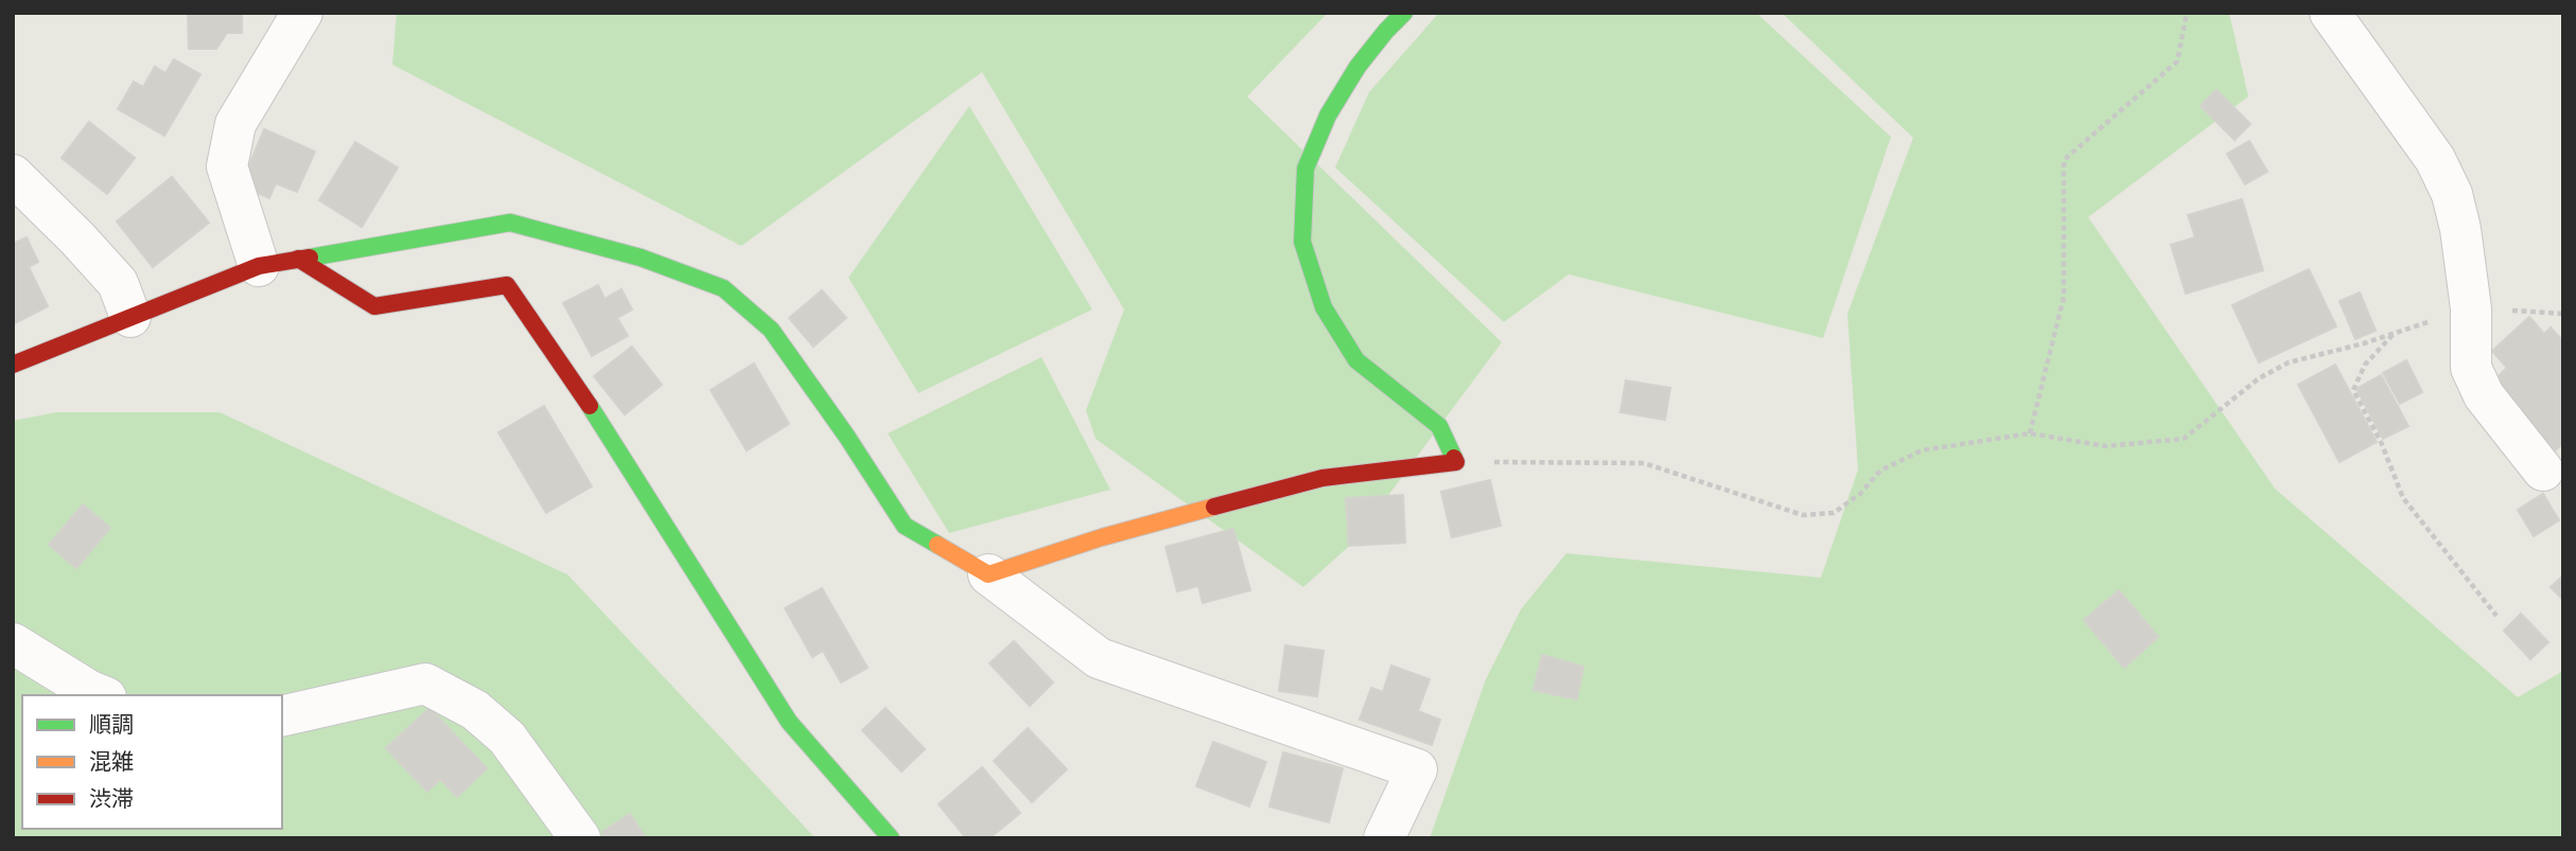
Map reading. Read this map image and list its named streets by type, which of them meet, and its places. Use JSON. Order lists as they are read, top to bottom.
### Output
{
  "legend": ["順調", "混雑", "渋滞"]
}
